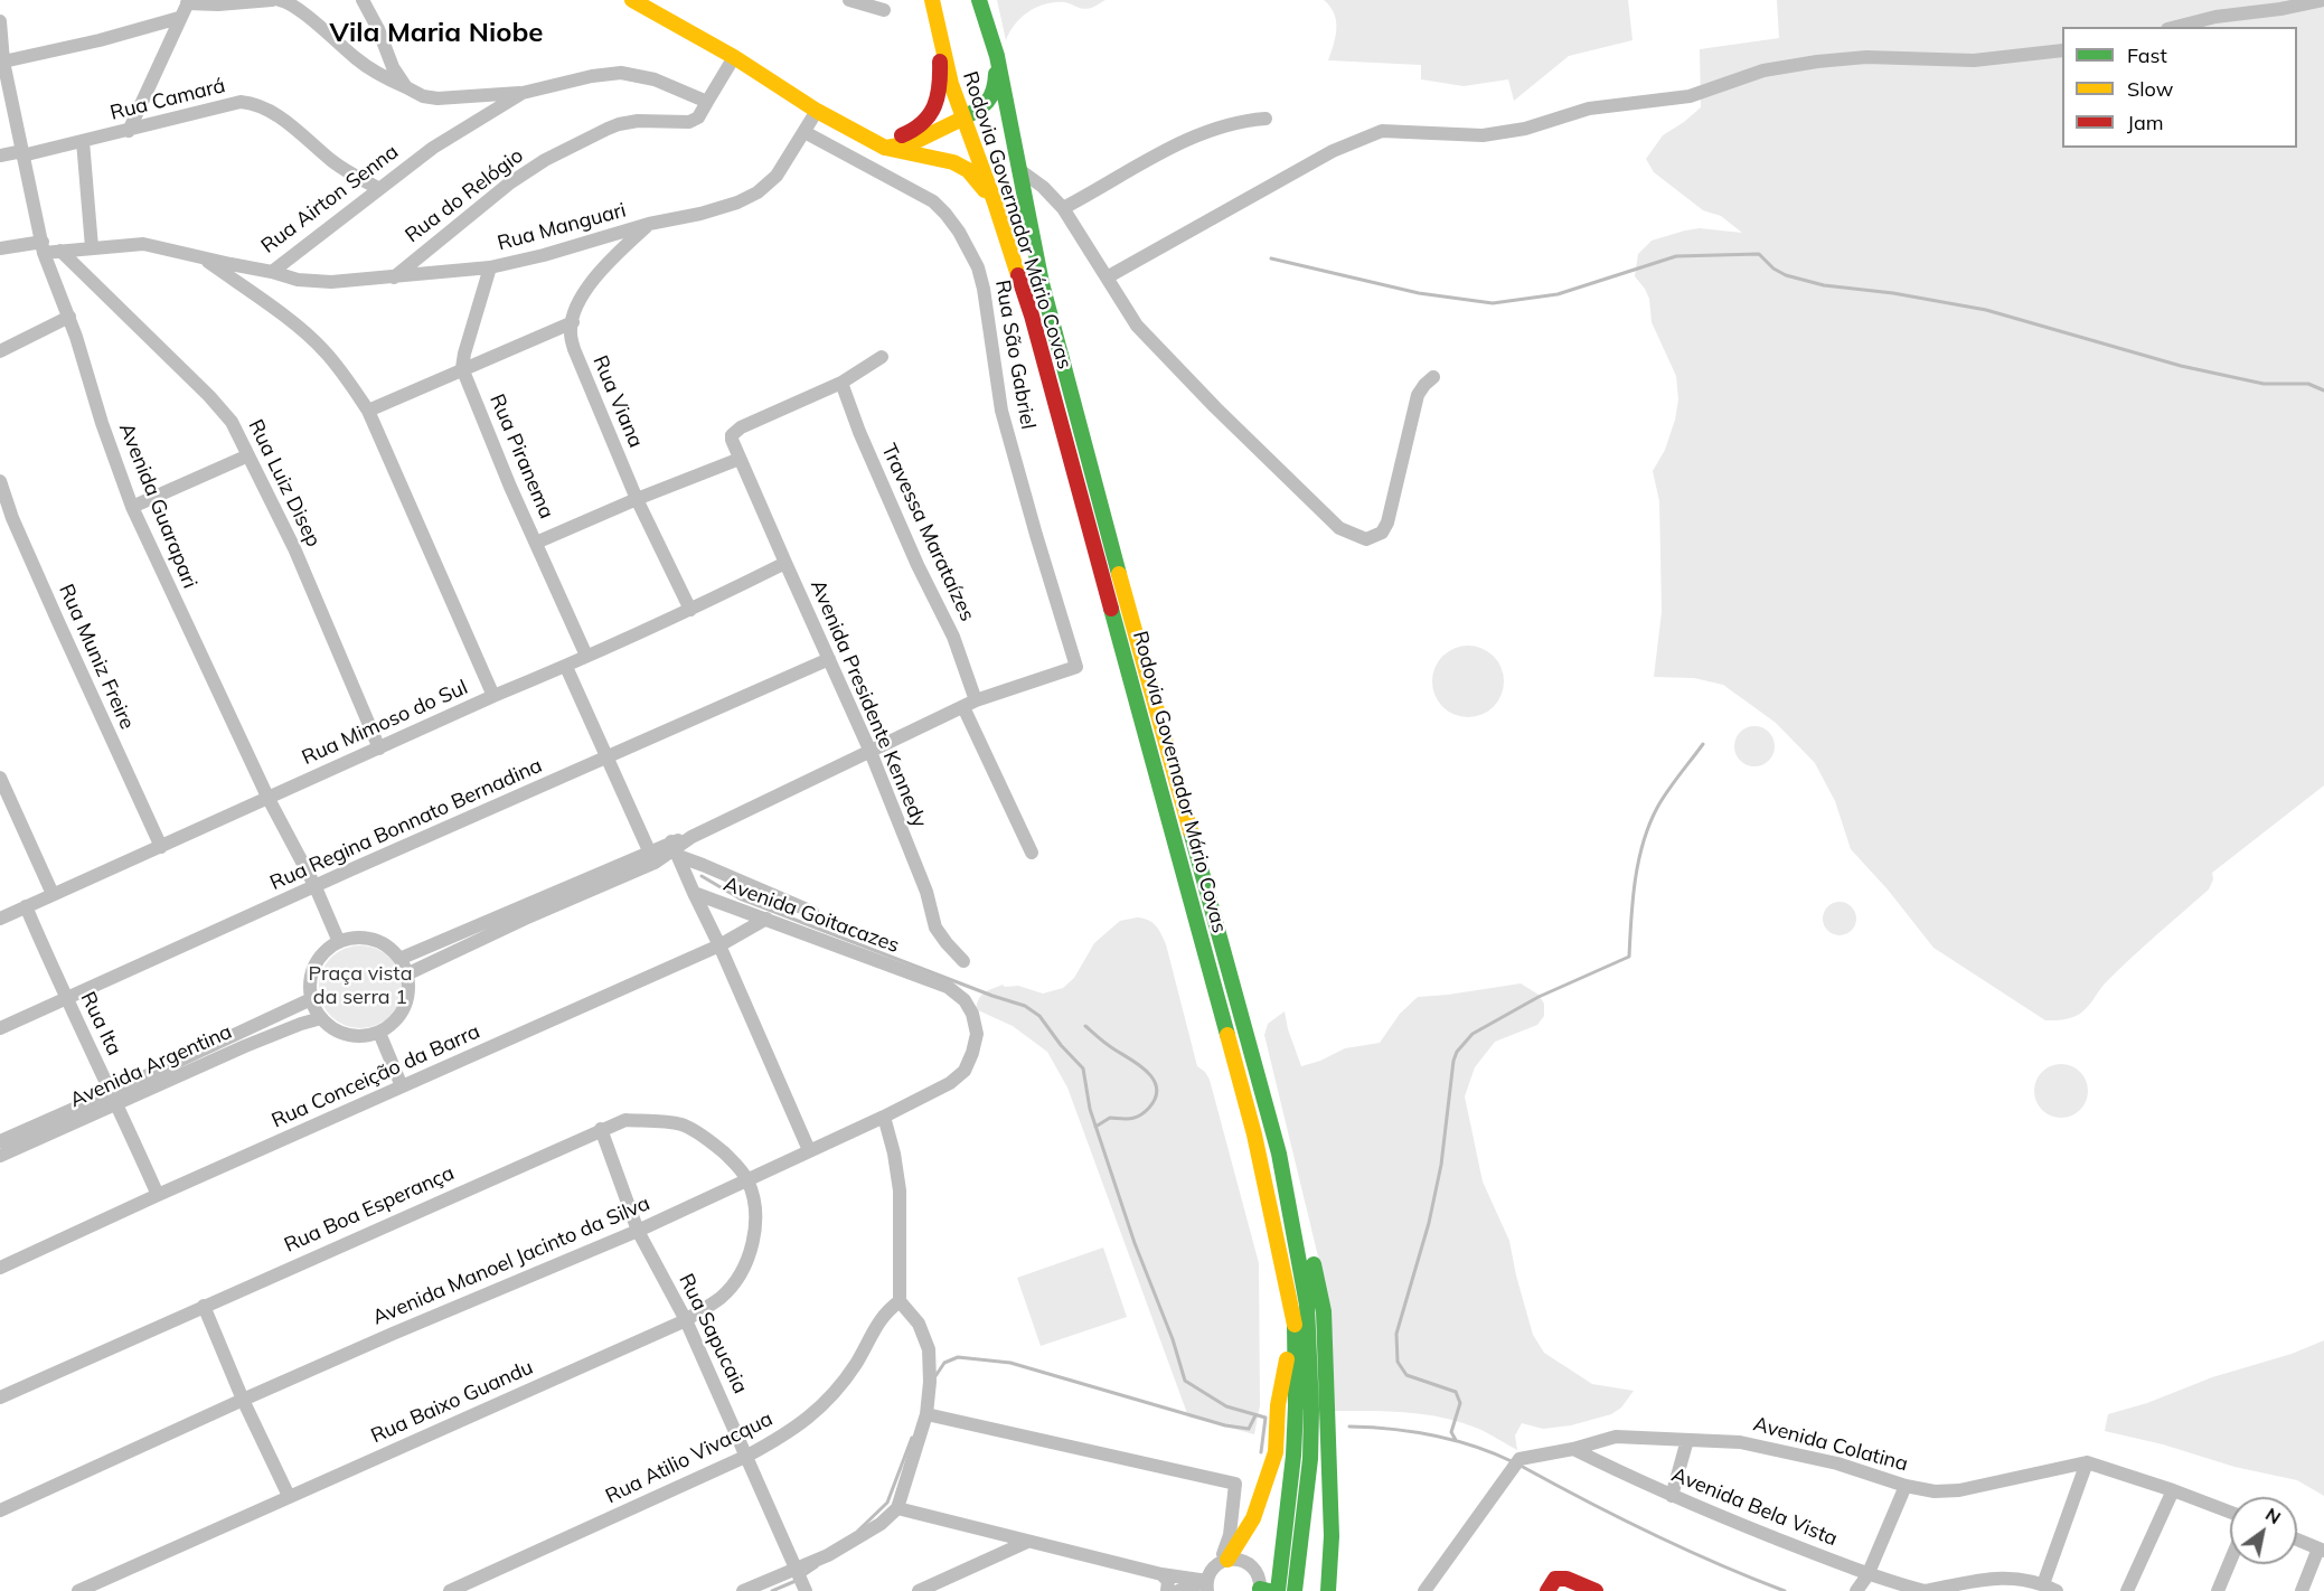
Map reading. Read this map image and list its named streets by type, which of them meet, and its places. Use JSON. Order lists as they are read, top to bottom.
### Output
{
  "streets": {
    "main road": ["Rodovia Governador Mário Covas"],
    "street": [
      "Rua Camará",
      "Rua do Relógio",
      "Rua Airton Senna",
      "Rua Manguari",
      "Rua São Gabriel",
      "Rua Viana",
      "Rua Piranema",
      "Rua Luiz Disep",
      "Avenida Guarapari",
      "Travessa Marataízes",
      "Rua Muniz Freire",
      "Avenida Presidente Kennedy",
      "Rua Mimoso do Sul",
      "Rua Regina Bonnato Bernadina",
      "Avenida Goitacazes",
      "Rua Ita",
      "Avenida Argentina",
      "Rua Conceição da Barra",
      "Rua Boa Esperança",
      "Avenida Manoel Jacinto da Silva",
      "Rua Sapucaia",
      "Rua Baixo Guandu",
      "Avenida Colatina",
      "Rua Atilio Vivacqua",
      "Avenida Bela Vista"
    ]
  },
  "crossings": [
    ["Rua Camará", "Rua Airton Senna"],
    ["Rua Camará", "Avenida Guarapari"],
    ["Rua do Relógio", "Rua Airton Senna"],
    ["Rua do Relógio", "Rua Manguari"],
    ["Rua Airton Senna", "Rua Manguari"],
    ["Rua Airton Senna", "Rua Luiz Disep"],
    ["Rua Airton Senna", "Avenida Guarapari"],
    ["Rua Manguari", "Rua São Gabriel"],
    ["Rua Manguari", "Rua Viana"],
    ["Rua São Gabriel", "Travessa Marataízes"],
    ["Rua Viana", "Rua Mimoso do Sul"],
    ["Rua Piranema", "Rua Mimoso do Sul"],
    ["Rua Luiz Disep", "Rua Mimoso do Sul"],
    ["Avenida Guarapari", "Rua Mimoso do Sul"],
    ["Avenida Guarapari", "Rua Regina Bonnato Bernadina"],
    ["Avenida Guarapari", "Avenida Argentina"],
    ["Rua Muniz Freire", "Rua Mimoso do Sul"],
    ["Avenida Presidente Kennedy", "Rua Mimoso do Sul"],
    ["Avenida Presidente Kennedy", "Rua Regina Bonnato Bernadina"],
    ["Rua Mimoso do Sul", "Rua Ita"],
    ["Rua Regina Bonnato Bernadina", "Rua Ita"],
    ["Avenida Goitacazes", "Rua Conceição da Barra"],
    ["Avenida Goitacazes", "Avenida Manoel Jacinto da Silva"],
    ["Rua Ita", "Avenida Argentina"],
    ["Rua Ita", "Rua Conceição da Barra"],
    ["Rua Boa Esperança", "Avenida Manoel Jacinto da Silva"],
    ["Rua Boa Esperança", "Rua Sapucaia"],
    ["Rua Boa Esperança", "Rua Baixo Guandu"],
    ["Avenida Manoel Jacinto da Silva", "Rua Sapucaia"],
    ["Avenida Manoel Jacinto da Silva", "Rua Baixo Guandu"],
    ["Rua Sapucaia", "Rua Baixo Guandu"],
    ["Rua Sapucaia", "Rua Atilio Vivacqua"],
    ["Avenida Colatina", "Avenida Bela Vista"]
  ],
  "districts": ["Vila Maria Niobe"],
  "parks": ["Praça vista da serra 1"],
  "legend": ["Fast", "Slow", "Jam"],
  "north": "top right"
}
